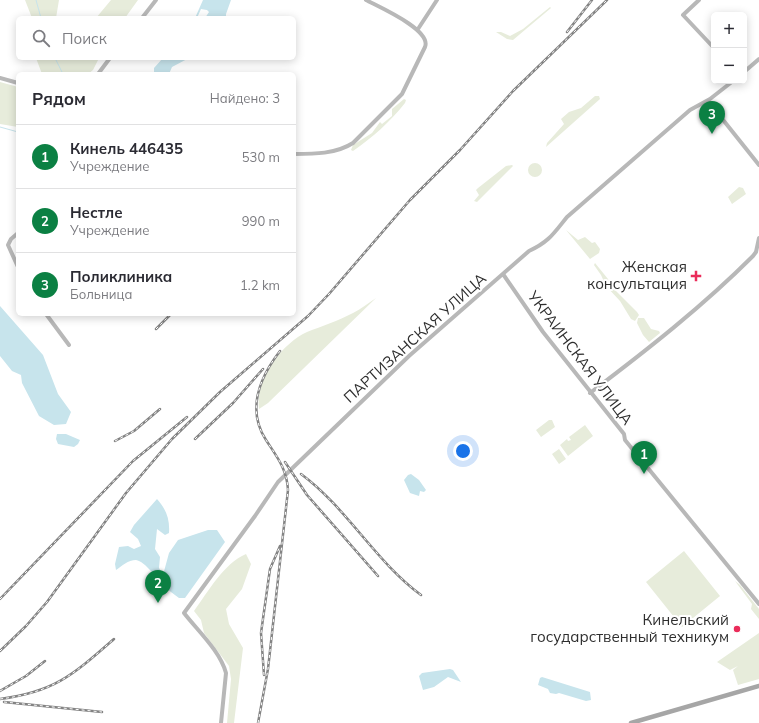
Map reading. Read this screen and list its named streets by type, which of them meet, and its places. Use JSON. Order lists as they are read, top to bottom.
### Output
{
  "streets": {
    "street": ["ПАРТИЗАНСКАЯ УЛИЦА", "УКРАИНСКАЯ УЛИЦА"]
  },
  "crossings": [
    ["ПАРТИЗАНСКАЯ УЛИЦА", "УКРАИНСКАЯ УЛИЦА"]
  ],
  "places": {
    "health": ["Женская консультация"],
    "other": ["Кинельский государственный техникум"]
  },
  "page": {
    "map_buttons": ["+", "−"],
    "search": "Поиск",
    "heading": ["Рядом", "Найдено: 3"],
    "pins": ["3", "1", "2"],
    "list": [
      {
        "mark": "1",
        "name": "Кинель 446435",
        "note": "Учреждение",
        "value": "530 m"
      },
      {
        "mark": "2",
        "name": "Нестле",
        "note": "Учреждение",
        "value": "990 m"
      },
      {
        "mark": "3",
        "name": "Поликлиника",
        "note": "Больница",
        "value": "1.2 km"
      }
    ]
  }
}
